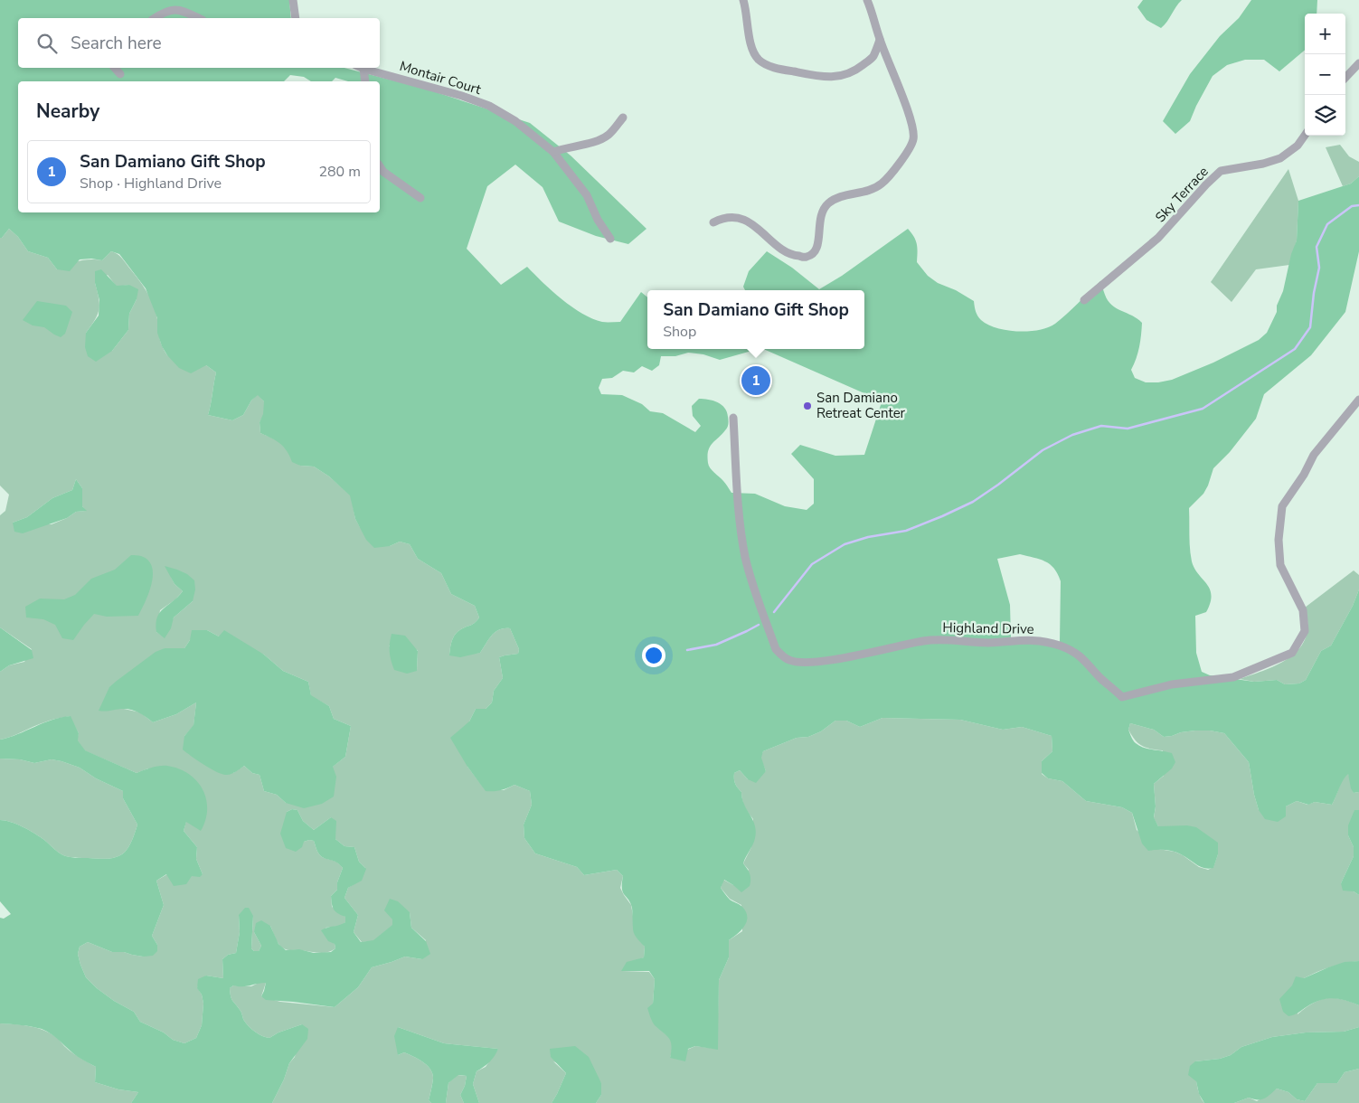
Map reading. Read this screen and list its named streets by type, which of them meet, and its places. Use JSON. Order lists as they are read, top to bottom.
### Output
{
  "streets": {
    "street": ["Montair Court", "Sky Terrace", "Highland Drive"]
  },
  "places": ["San Damiano Retreat Center"],
  "page": {
    "map_buttons": ["+", "−"],
    "search": "Search here",
    "heading": "Nearby",
    "list": [
      {
        "mark": "1",
        "name": "San Damiano Gift Shop",
        "note": "Shop · Highland Drive",
        "value": "280 m"
      }
    ],
    "popup": ["San Damiano Gift Shop", "Shop"],
    "pins": "1"
  }
}
